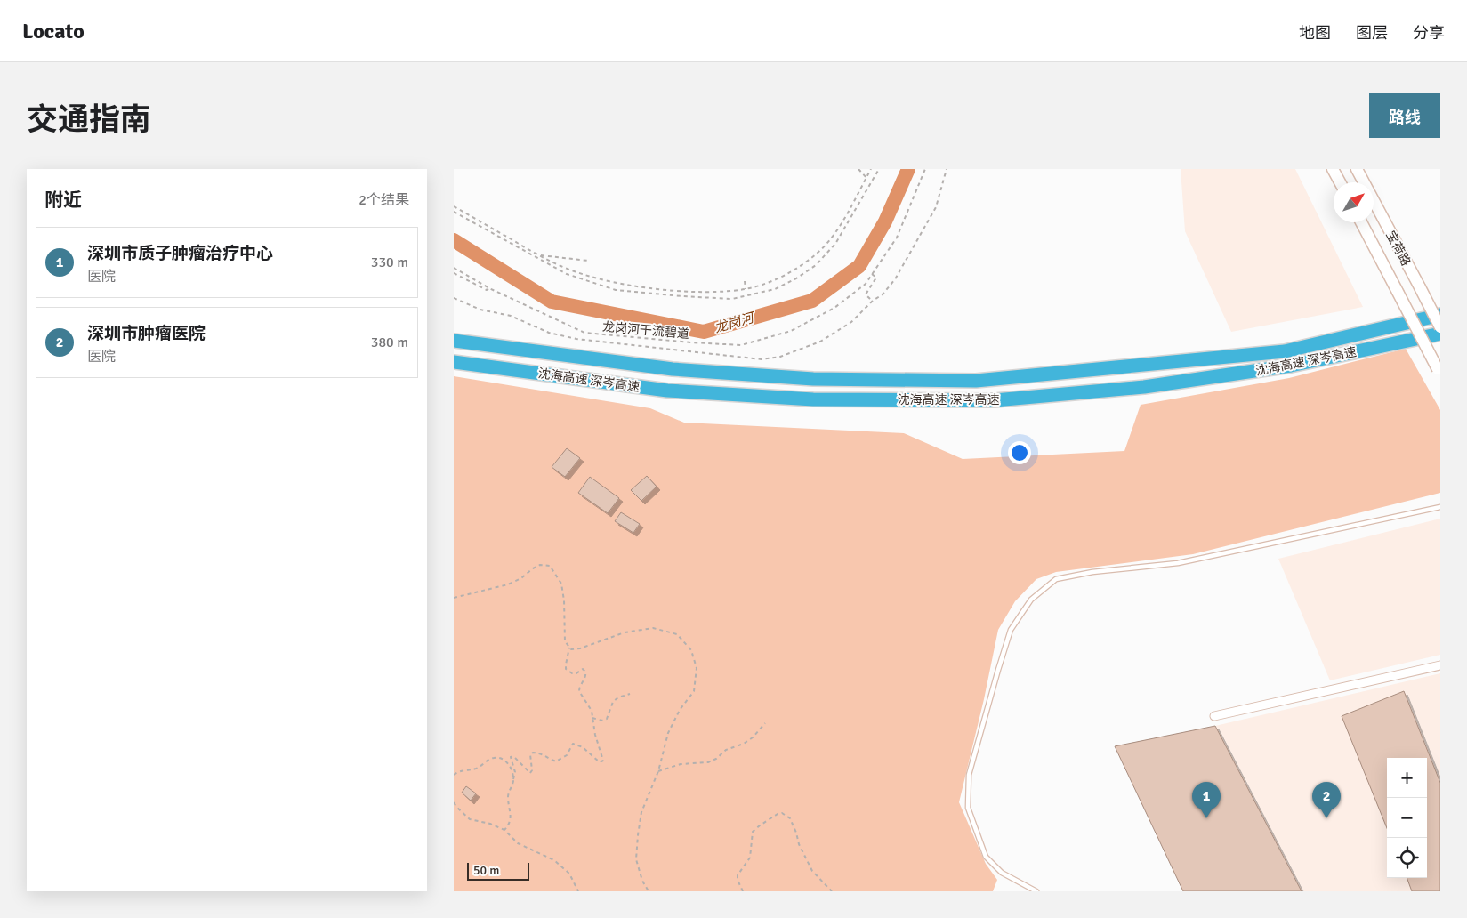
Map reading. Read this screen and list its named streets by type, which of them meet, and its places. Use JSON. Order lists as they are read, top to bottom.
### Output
{
  "streets": {
    "highway": ["沈海高速 深岑高速"],
    "main road": ["宝荷路"],
    "path": ["龙岗河干流碧道"]
  },
  "water": ["龙岗河"],
  "scale_bar": "50 m",
  "north": "top right",
  "page": {
    "header": "Locato",
    "nav": ["地图", "图层", "分享"],
    "title": "交通指南",
    "buttons": "路线",
    "heading": ["附近", "2个结果"],
    "list": [
      {
        "mark": "1",
        "name": "深圳市质子肿瘤治疗中心",
        "note": "医院",
        "value": "330 m"
      },
      {
        "mark": "2",
        "name": "深圳市肿瘤医院",
        "note": "医院",
        "value": "380 m"
      }
    ],
    "map_buttons": ["+", "−"],
    "pins": ["1", "2"],
    "scale": "50 m"
  }
}
